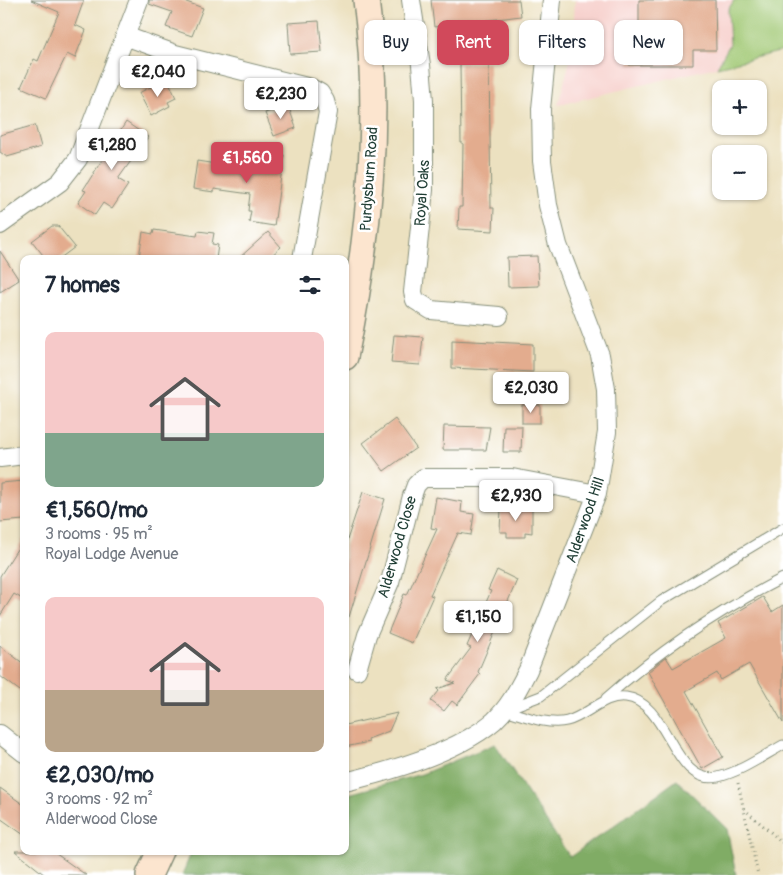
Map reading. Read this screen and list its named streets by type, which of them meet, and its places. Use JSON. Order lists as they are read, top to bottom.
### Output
{
  "streets": {
    "street": [
      "Purdysburn Road",
      "Royal Oaks",
      "Alderwood Hill",
      "Alderwood Close"
    ]
  },
  "crossings": [
    ["Alderwood Hill", "Alderwood Close"]
  ],
  "page": {
    "chip": [
      "Buy",
      "Rent",
      "Filters",
      "New"
    ],
    "price": [
      "€2,040",
      "€2,230",
      "€1,280",
      "€1,560",
      "€2,030",
      "€2,930",
      "€1,150"
    ],
    "map_buttons": ["+", "−"],
    "heading": "7 homes",
    "list": [
      {
        "name": "€1,560/mo",
        "note": "3 rooms · 95 m² · Royal Lodge Avenue"
      },
      {
        "name": "€2,030/mo",
        "note": "3 rooms · 92 m² · Alderwood Close"
      }
    ]
  }
}
